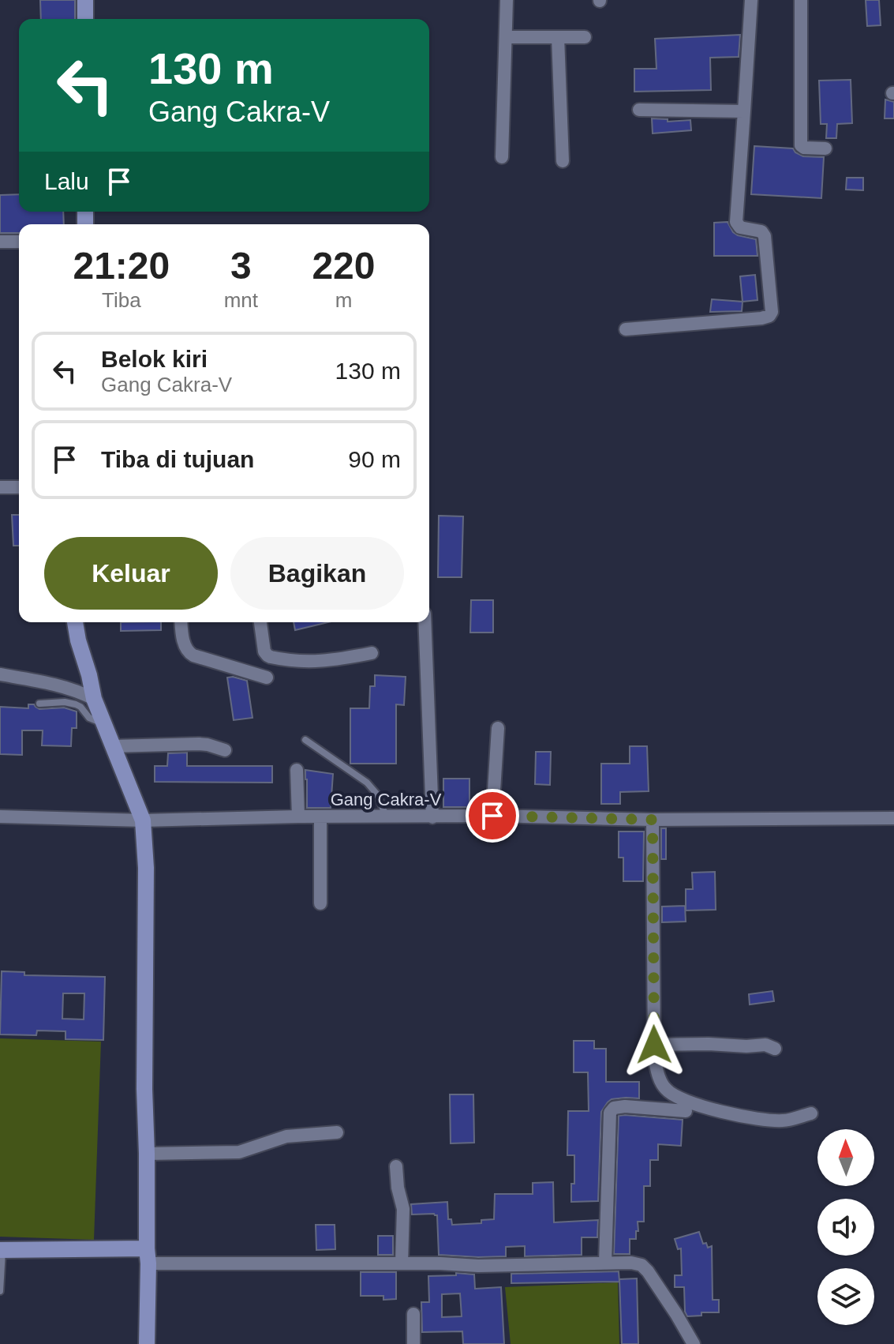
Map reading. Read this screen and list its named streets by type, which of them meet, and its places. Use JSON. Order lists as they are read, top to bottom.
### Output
{
  "streets": {
    "street": ["Gang Cakra-V"]
  },
  "north": "top",
  "page": {
    "turn": ["130 m", "Gang Cakra-V"],
    "then": "Lalu",
    "eta": [
      "21:20",
      "Tiba",
      "3",
      "mnt",
      "220",
      "m"
    ],
    "list": [
      {
        "name": "Belok kiri",
        "note": "Gang Cakra-V",
        "value": "130 m"
      },
      {
        "name": "Tiba di tujuan",
        "value": "90 m"
      }
    ],
    "buttons": ["Keluar", "Bagikan"]
  }
}
